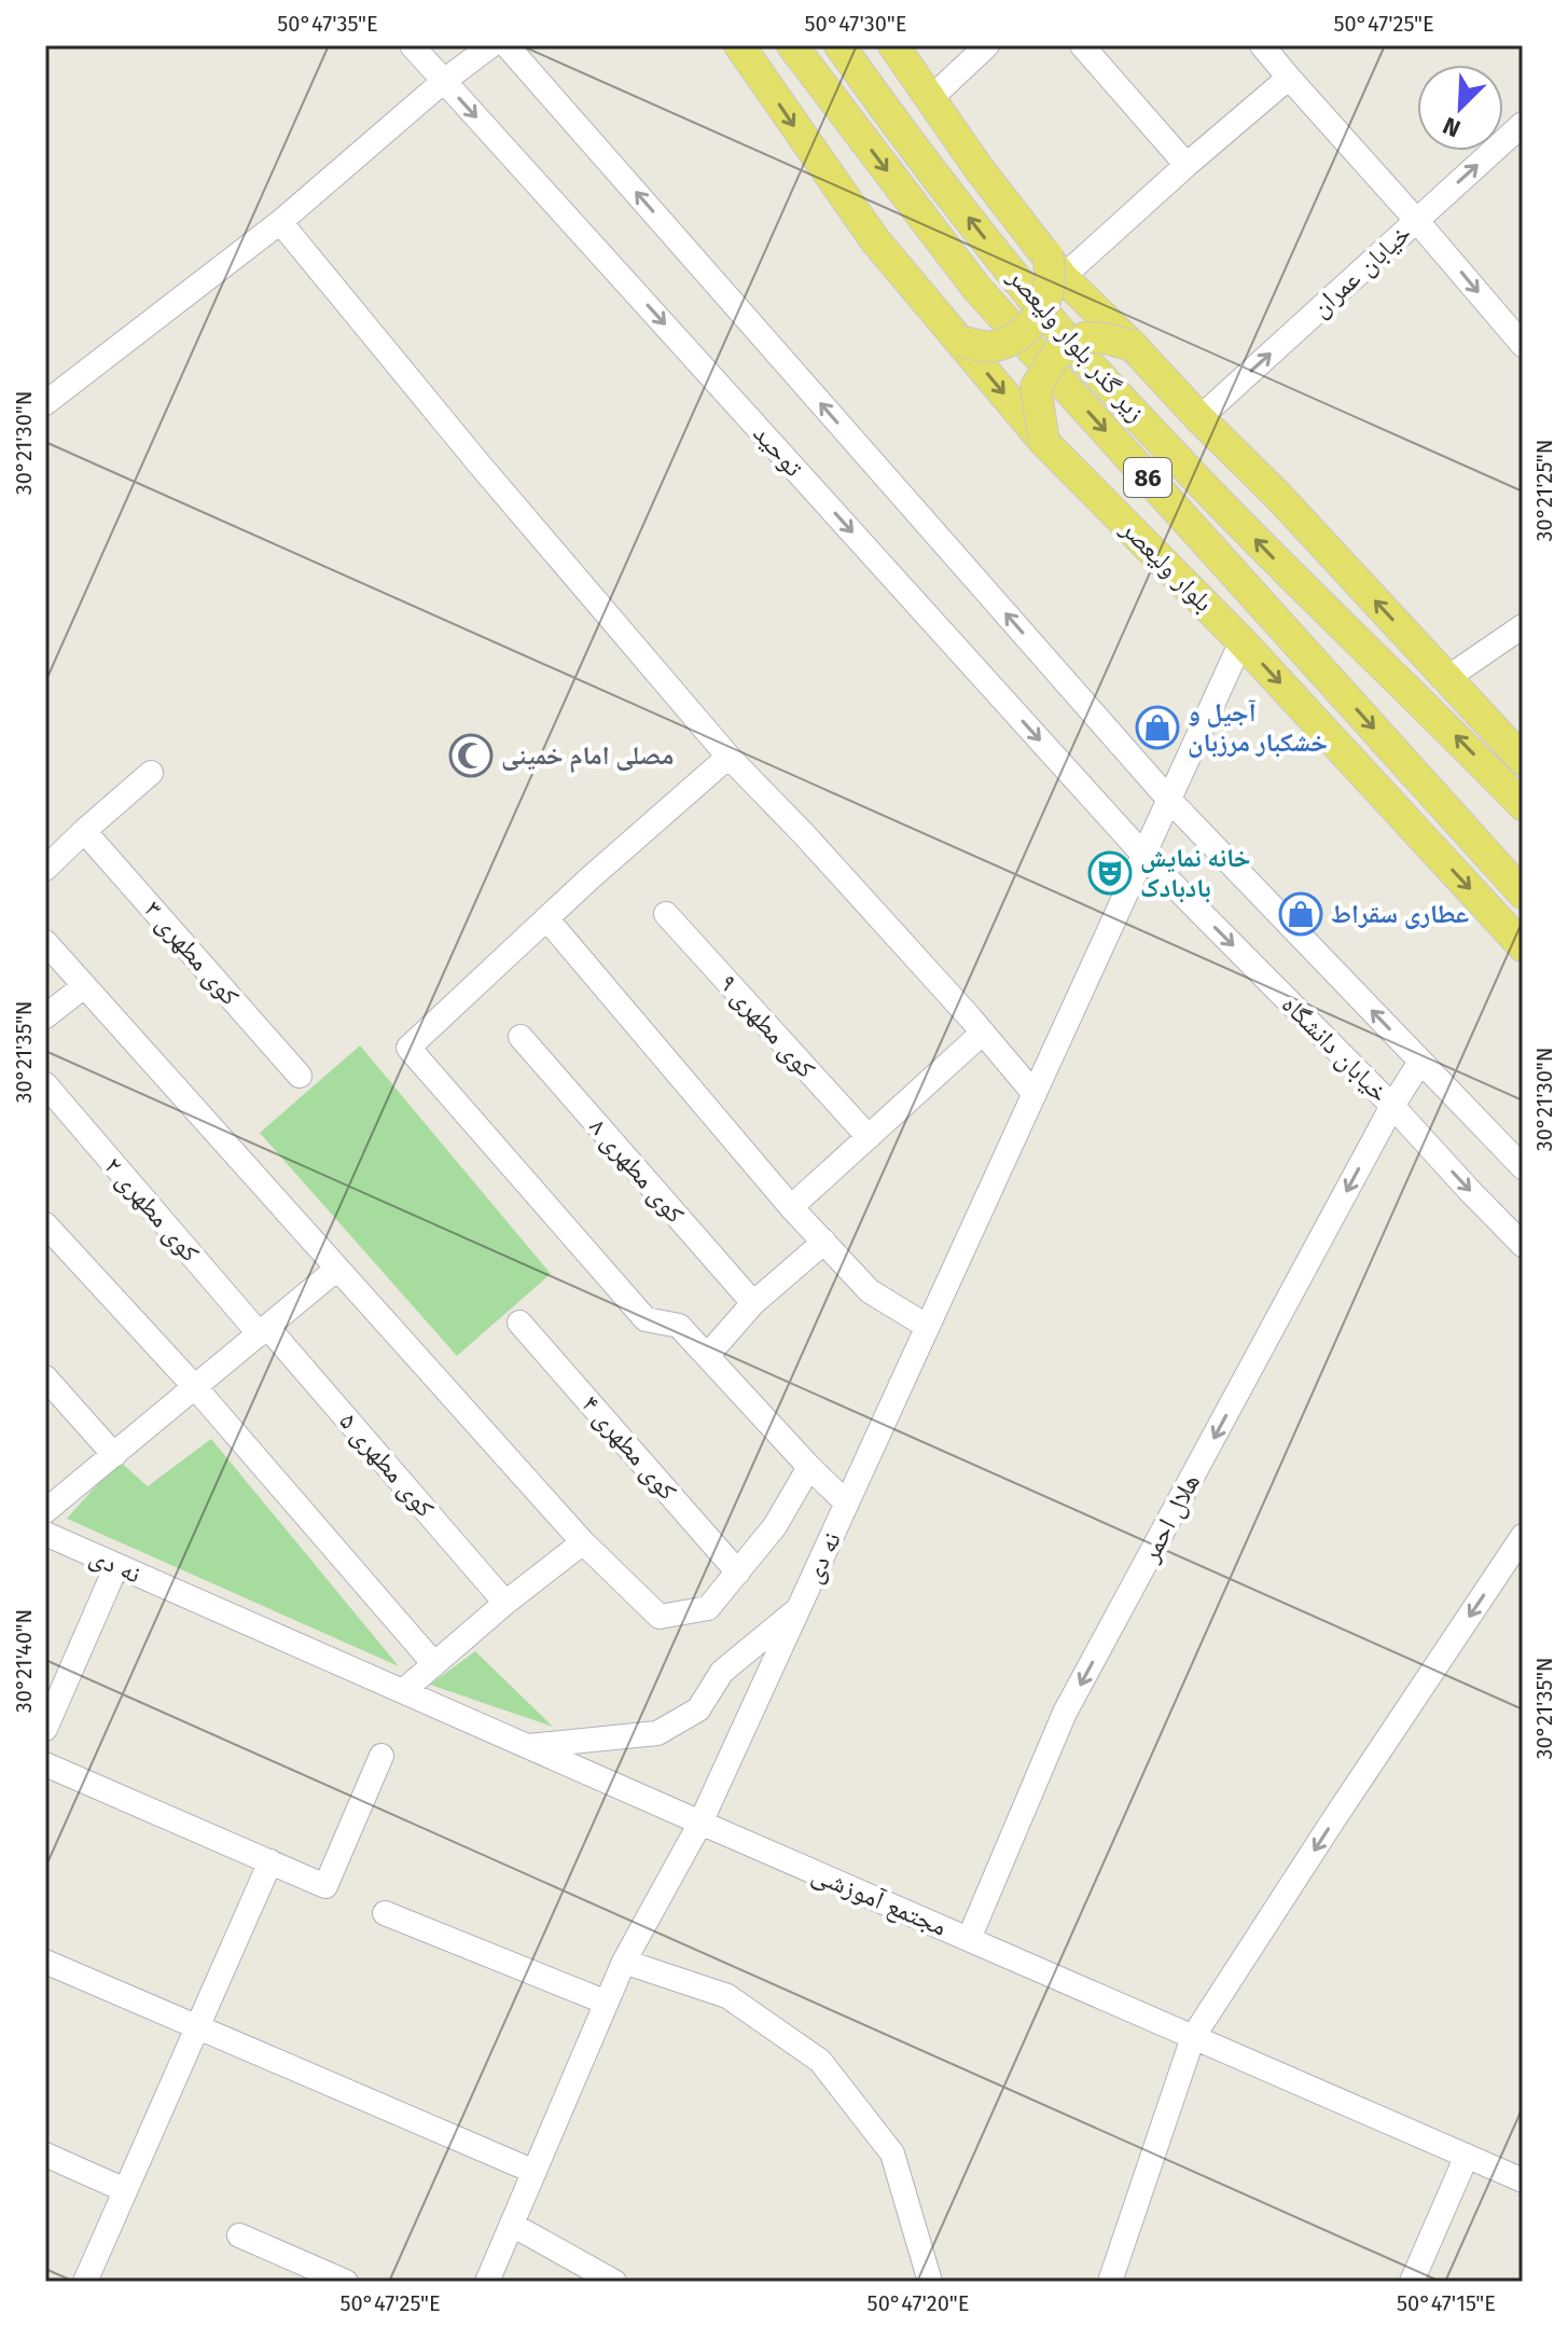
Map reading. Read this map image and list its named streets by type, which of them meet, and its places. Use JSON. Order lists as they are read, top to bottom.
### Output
{
  "streets": {
    "main road": ["زیر گذر بلوار ولیعصر", "86", "بلوار ولیعصر"],
    "street": [
      "خیابان عمران",
      "توحید",
      "کوی مطهری ۳",
      "کوی مطهری ۹",
      "خیابان دانشگاه",
      "کوی مطهری ۸",
      "کوی مطهری ۲",
      "کوی مطهری ۴",
      "کوی مطهری ۵",
      "هلال احمر",
      "نه دی",
      "مجتمع آموزشی"
    ]
  },
  "crossings": [
    ["توحید", "خیابان دانشگاه"],
    ["توحید", "نه دی"],
    ["بلوار ولیعصر", "نه دی"],
    ["خیابان دانشگاه", "هلال احمر"],
    ["خیابان دانشگاه", "نه دی"],
    ["کوی مطهری ۲", "کوی مطهری ۵"],
    ["هلال احمر", "مجتمع آموزشی"],
    ["نه دی", "مجتمع آموزشی"]
  ],
  "one_way": ["هلال احمر"],
  "places": {
    "shop": ["آجیل و خشکبار مرزبان", "عطاری سقراط"],
    "mosque": ["مصلی امام خمینی"],
    "theatre": ["خانه نمایش بادبادک"]
  },
  "north": "bottom left",
  "coordinates": [
    "50°47'35\"E",
    "50°47'30\"E",
    "50°47'25\"E",
    "30°21'30\"N",
    "30°21'25\"N",
    "30°21'35\"N",
    "30°21'40\"N",
    "50°47'20\"E",
    "50°47'15\"E"
  ]
}
